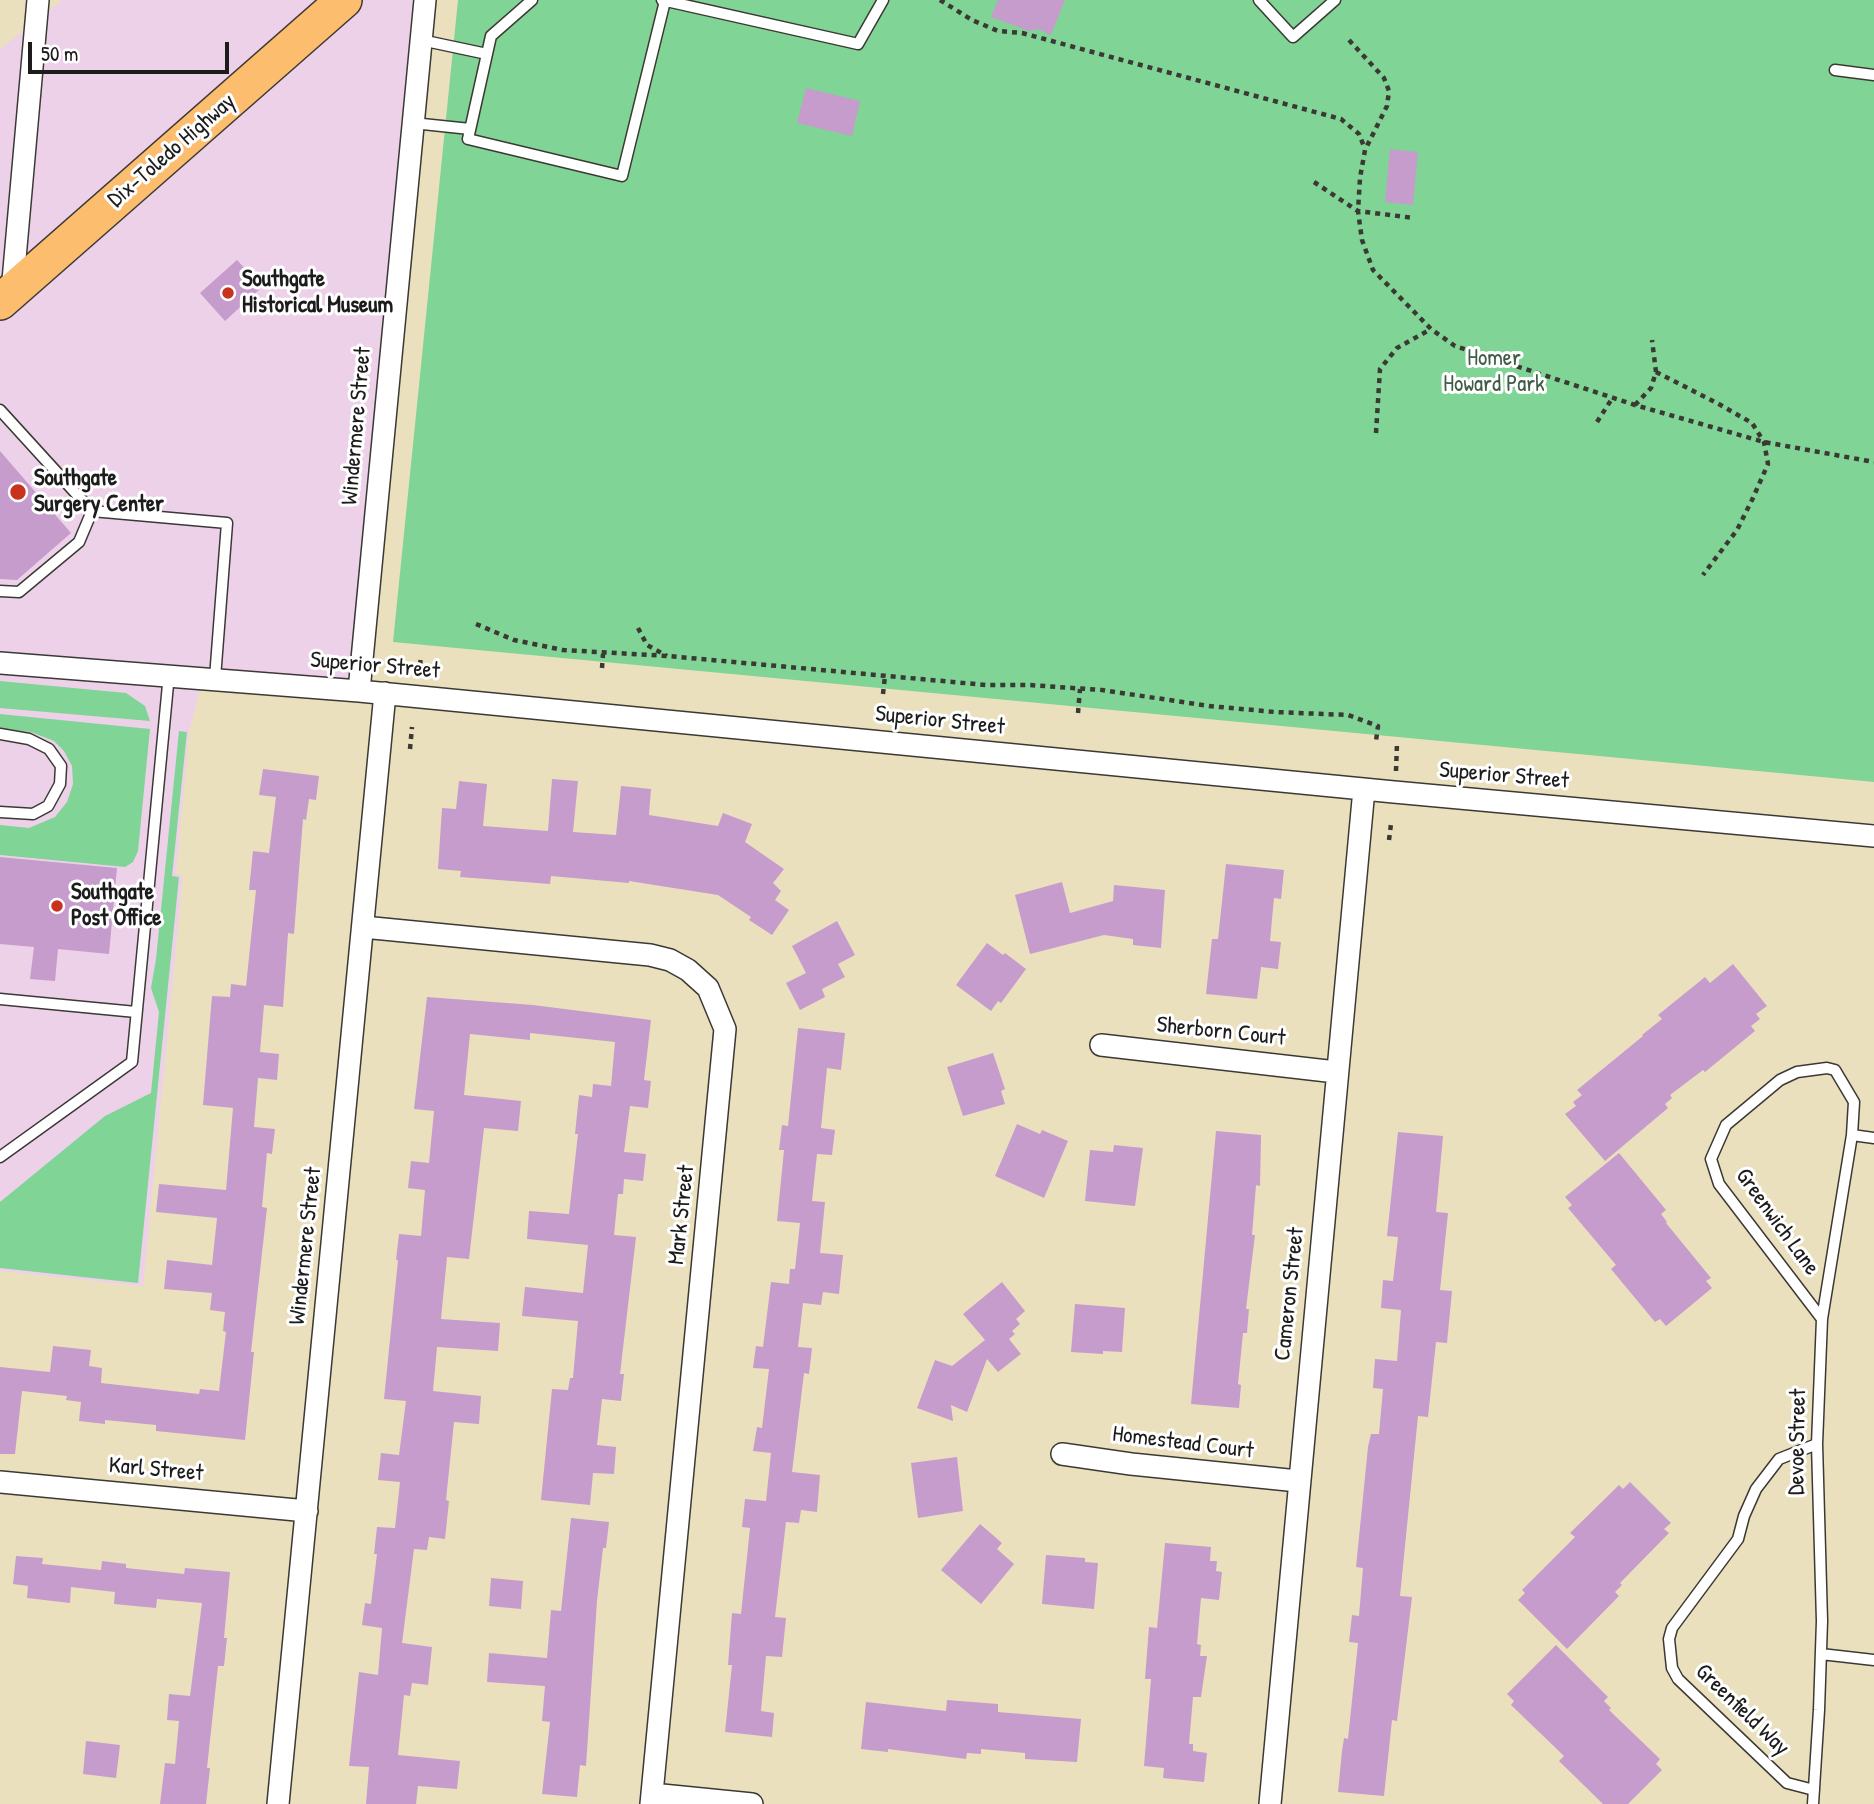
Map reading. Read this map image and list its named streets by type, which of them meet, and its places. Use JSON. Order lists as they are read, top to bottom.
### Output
{
  "streets": {
    "main road": ["Dix-Toledo Highway"],
    "street": [
      "Windermere Street",
      "Superior Street",
      "Sherborn Court",
      "Mark Street",
      "Cameron Street",
      "Homestead Court",
      "Karl Street"
    ],
    "lane": ["Greenwich Lane", "Devoe Street", "Greenfield Way"]
  },
  "crossings": [
    ["Windermere Street", "Superior Street"],
    ["Windermere Street", "Mark Street"],
    ["Windermere Street", "Karl Street"],
    ["Superior Street", "Cameron Street"],
    ["Sherborn Court", "Cameron Street"],
    ["Greenwich Lane", "Devoe Street"],
    ["Cameron Street", "Homestead Court"],
    ["Devoe Street", "Greenfield Way"]
  ],
  "parks": ["Homer Howard Park"],
  "places": ["Southgate Historical Museum", "Southgate Surgery Center", "Southgate Post Office"],
  "scale_bar": "50 m"
}
